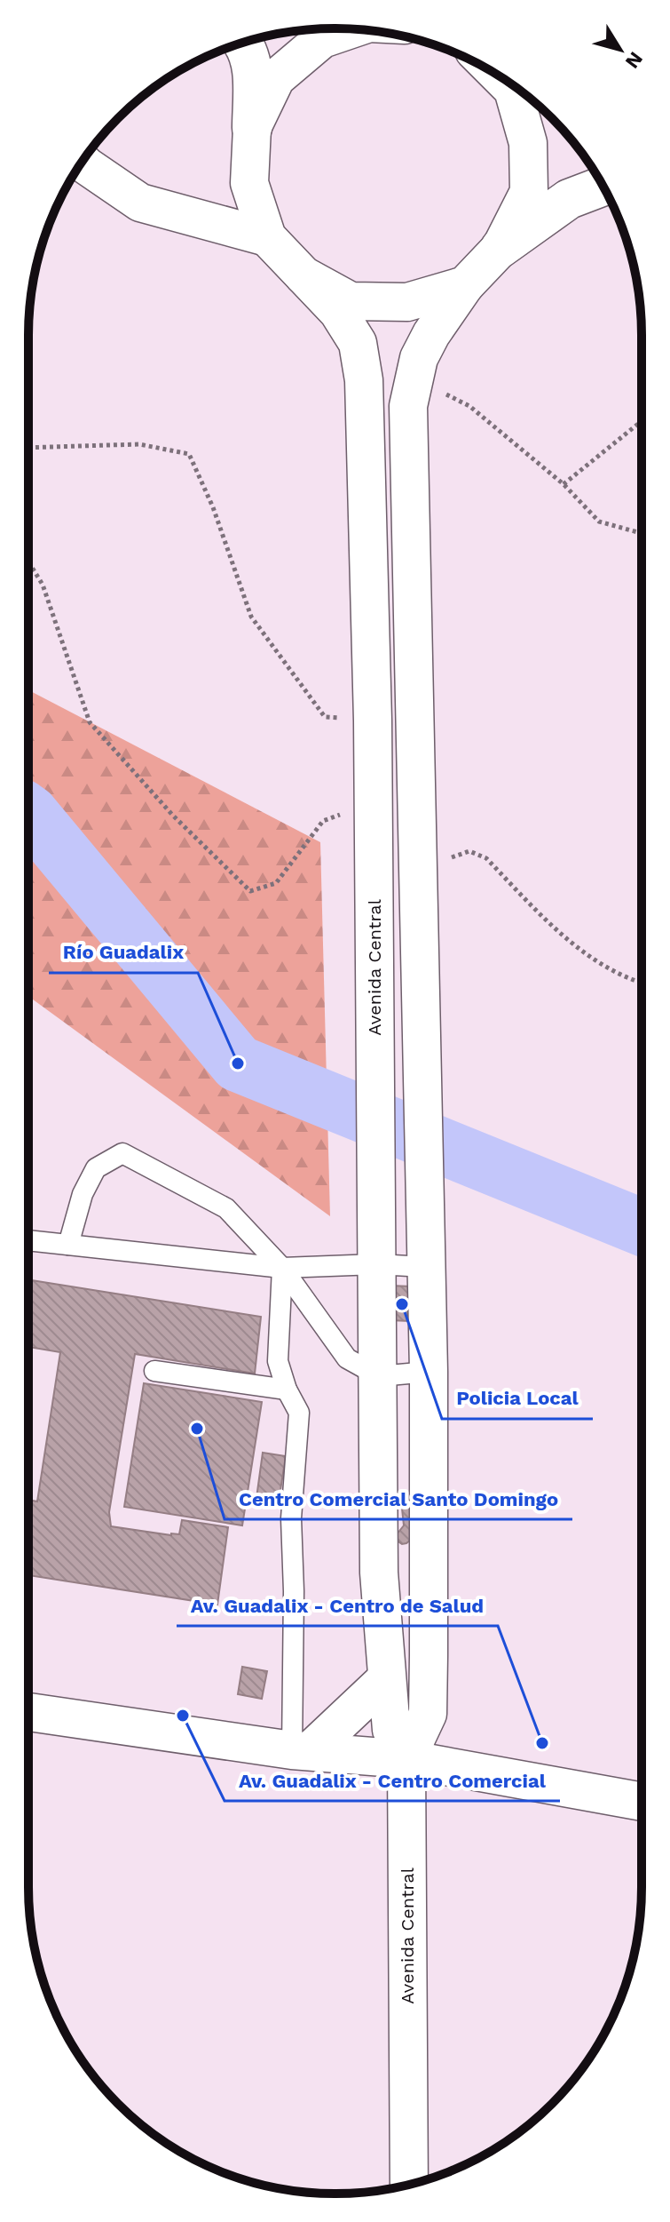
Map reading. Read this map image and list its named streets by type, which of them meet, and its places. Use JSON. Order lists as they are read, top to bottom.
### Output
{
  "streets": {
    "street": ["Avenida Central"]
  },
  "places": [
    "Río Guadalix",
    "Policia Local",
    "Centro Comercial Santo Domingo",
    "Av. Guadalix - Centro Comercial",
    "Av. Guadalix - Centro de Salud"
  ],
  "north": "bottom right"
}
